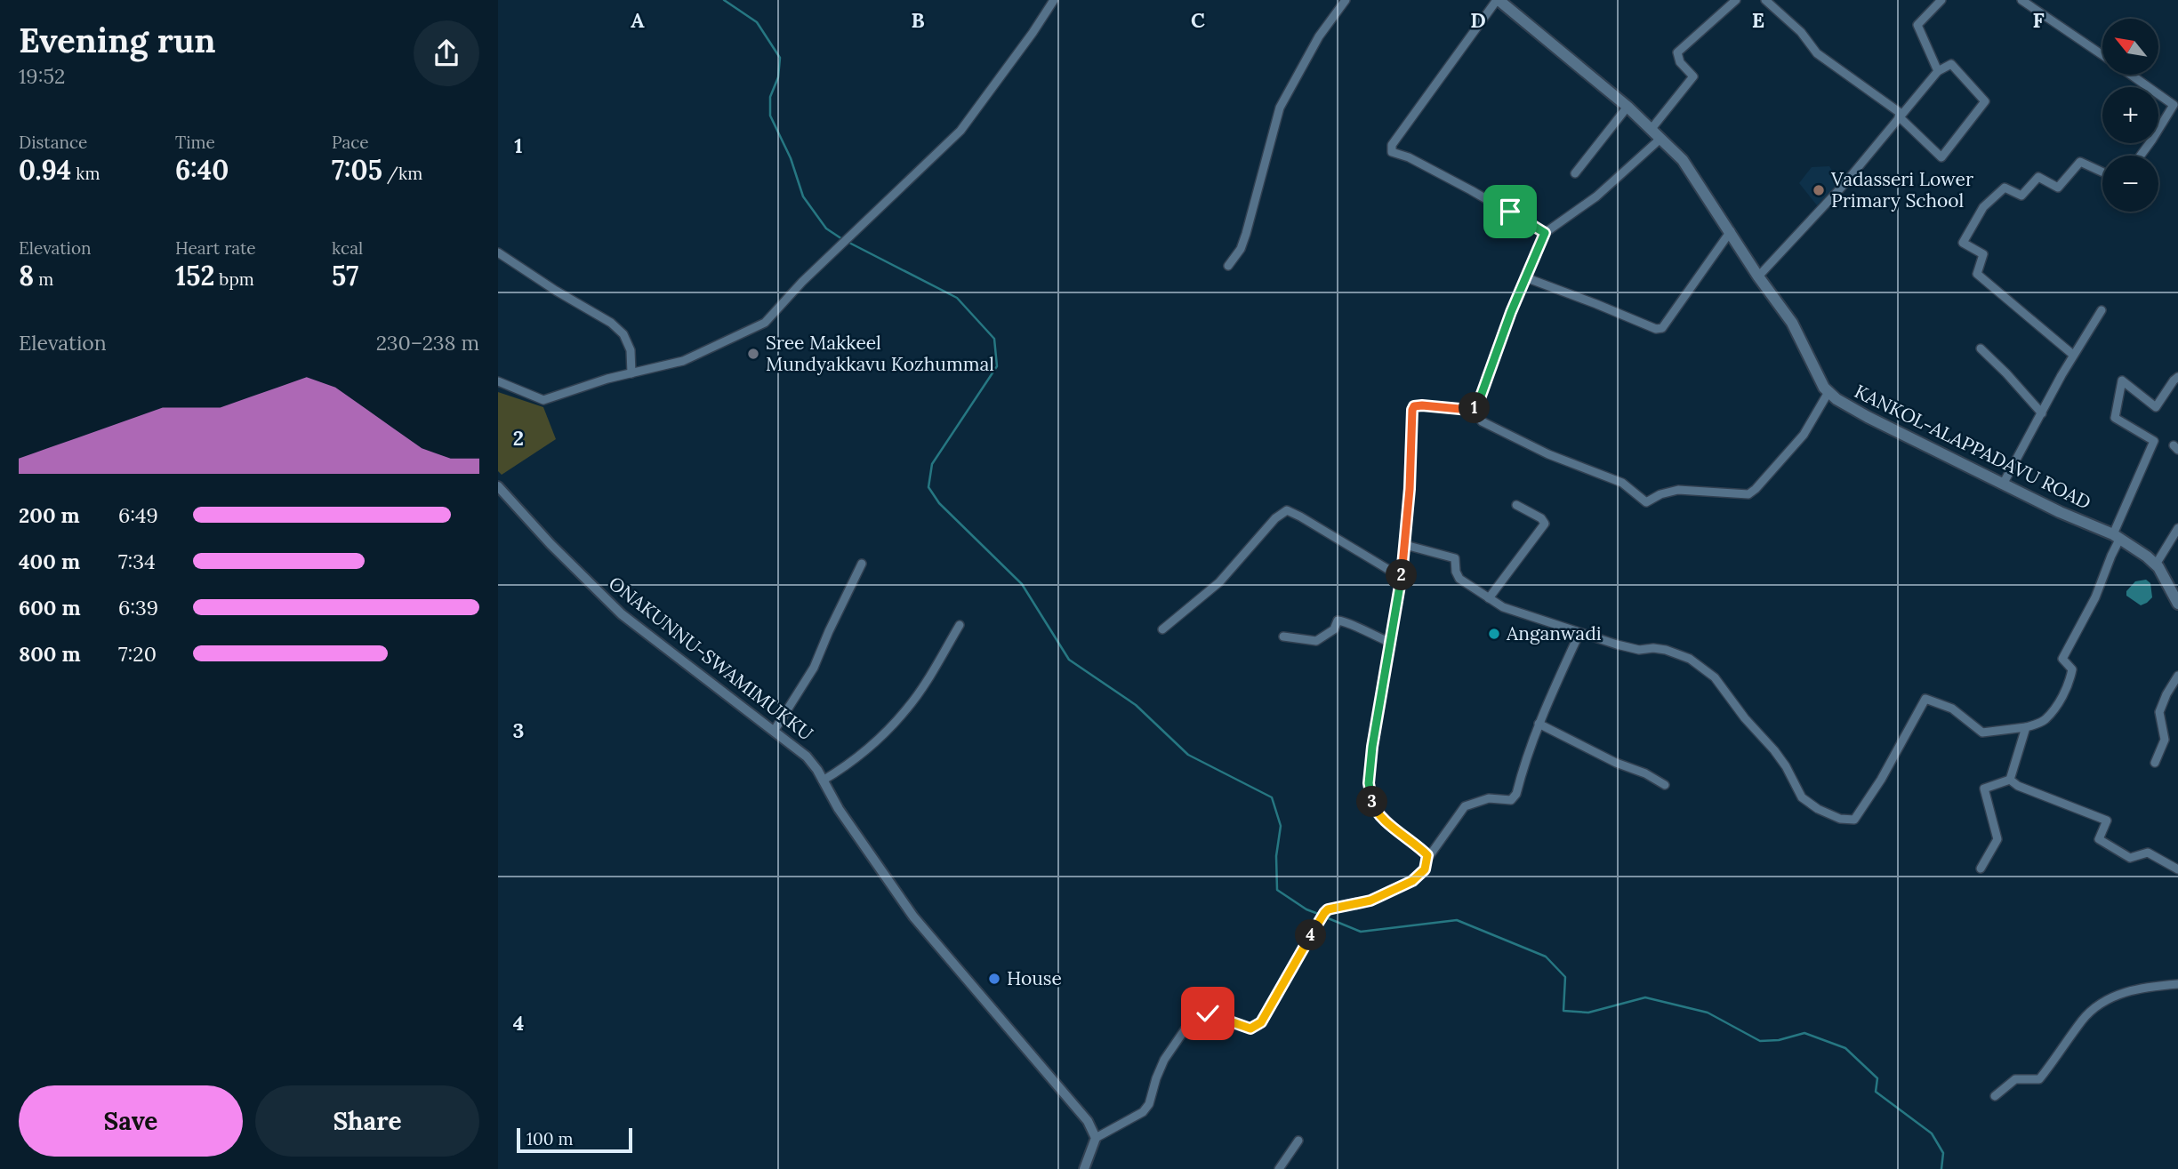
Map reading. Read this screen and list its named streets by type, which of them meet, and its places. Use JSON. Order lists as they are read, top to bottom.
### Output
{
  "streets": {
    "main road": ["KANKOL-ALAPPADAVU ROAD"],
    "street": ["ONAKUNNU-SWAMIMUKKU"]
  },
  "places": [
    "Vadasseri Lower Primary School",
    "Sree Makkeel Mundyakkavu Kozhummal",
    "Anganwadi",
    "House"
  ],
  "scale_bar": "100 m",
  "north": "top left",
  "page": {
    "heading": ["Evening run", "19:52"],
    "map_buttons": ["+", "−"],
    "stats": [
      ["Distance", "0.94 km"],
      ["Time", "6:40"],
      ["Pace", "7:05 /km"],
      ["Elevation", "8 m"],
      ["Heart rate", "152 bpm"],
      ["kcal", "57"]
    ],
    "chart": ["Elevation", "230–238 m"],
    "pins": [
      "1",
      "2",
      "3",
      "4"
    ],
    "list": [
      {
        "name": "200 m",
        "note": "6:49"
      },
      {
        "name": "400 m",
        "note": "7:34"
      },
      {
        "name": "600 m",
        "note": "6:39"
      },
      {
        "name": "800 m",
        "note": "7:20"
      }
    ],
    "buttons": ["Save", "Share"],
    "scale": "100 m"
  },
  "grid": {
    "columns": [
      "A",
      "B",
      "C",
      "D",
      "E",
      "F"
    ],
    "rows": [
      "1",
      "2",
      "3",
      "4"
    ]
  }
}
